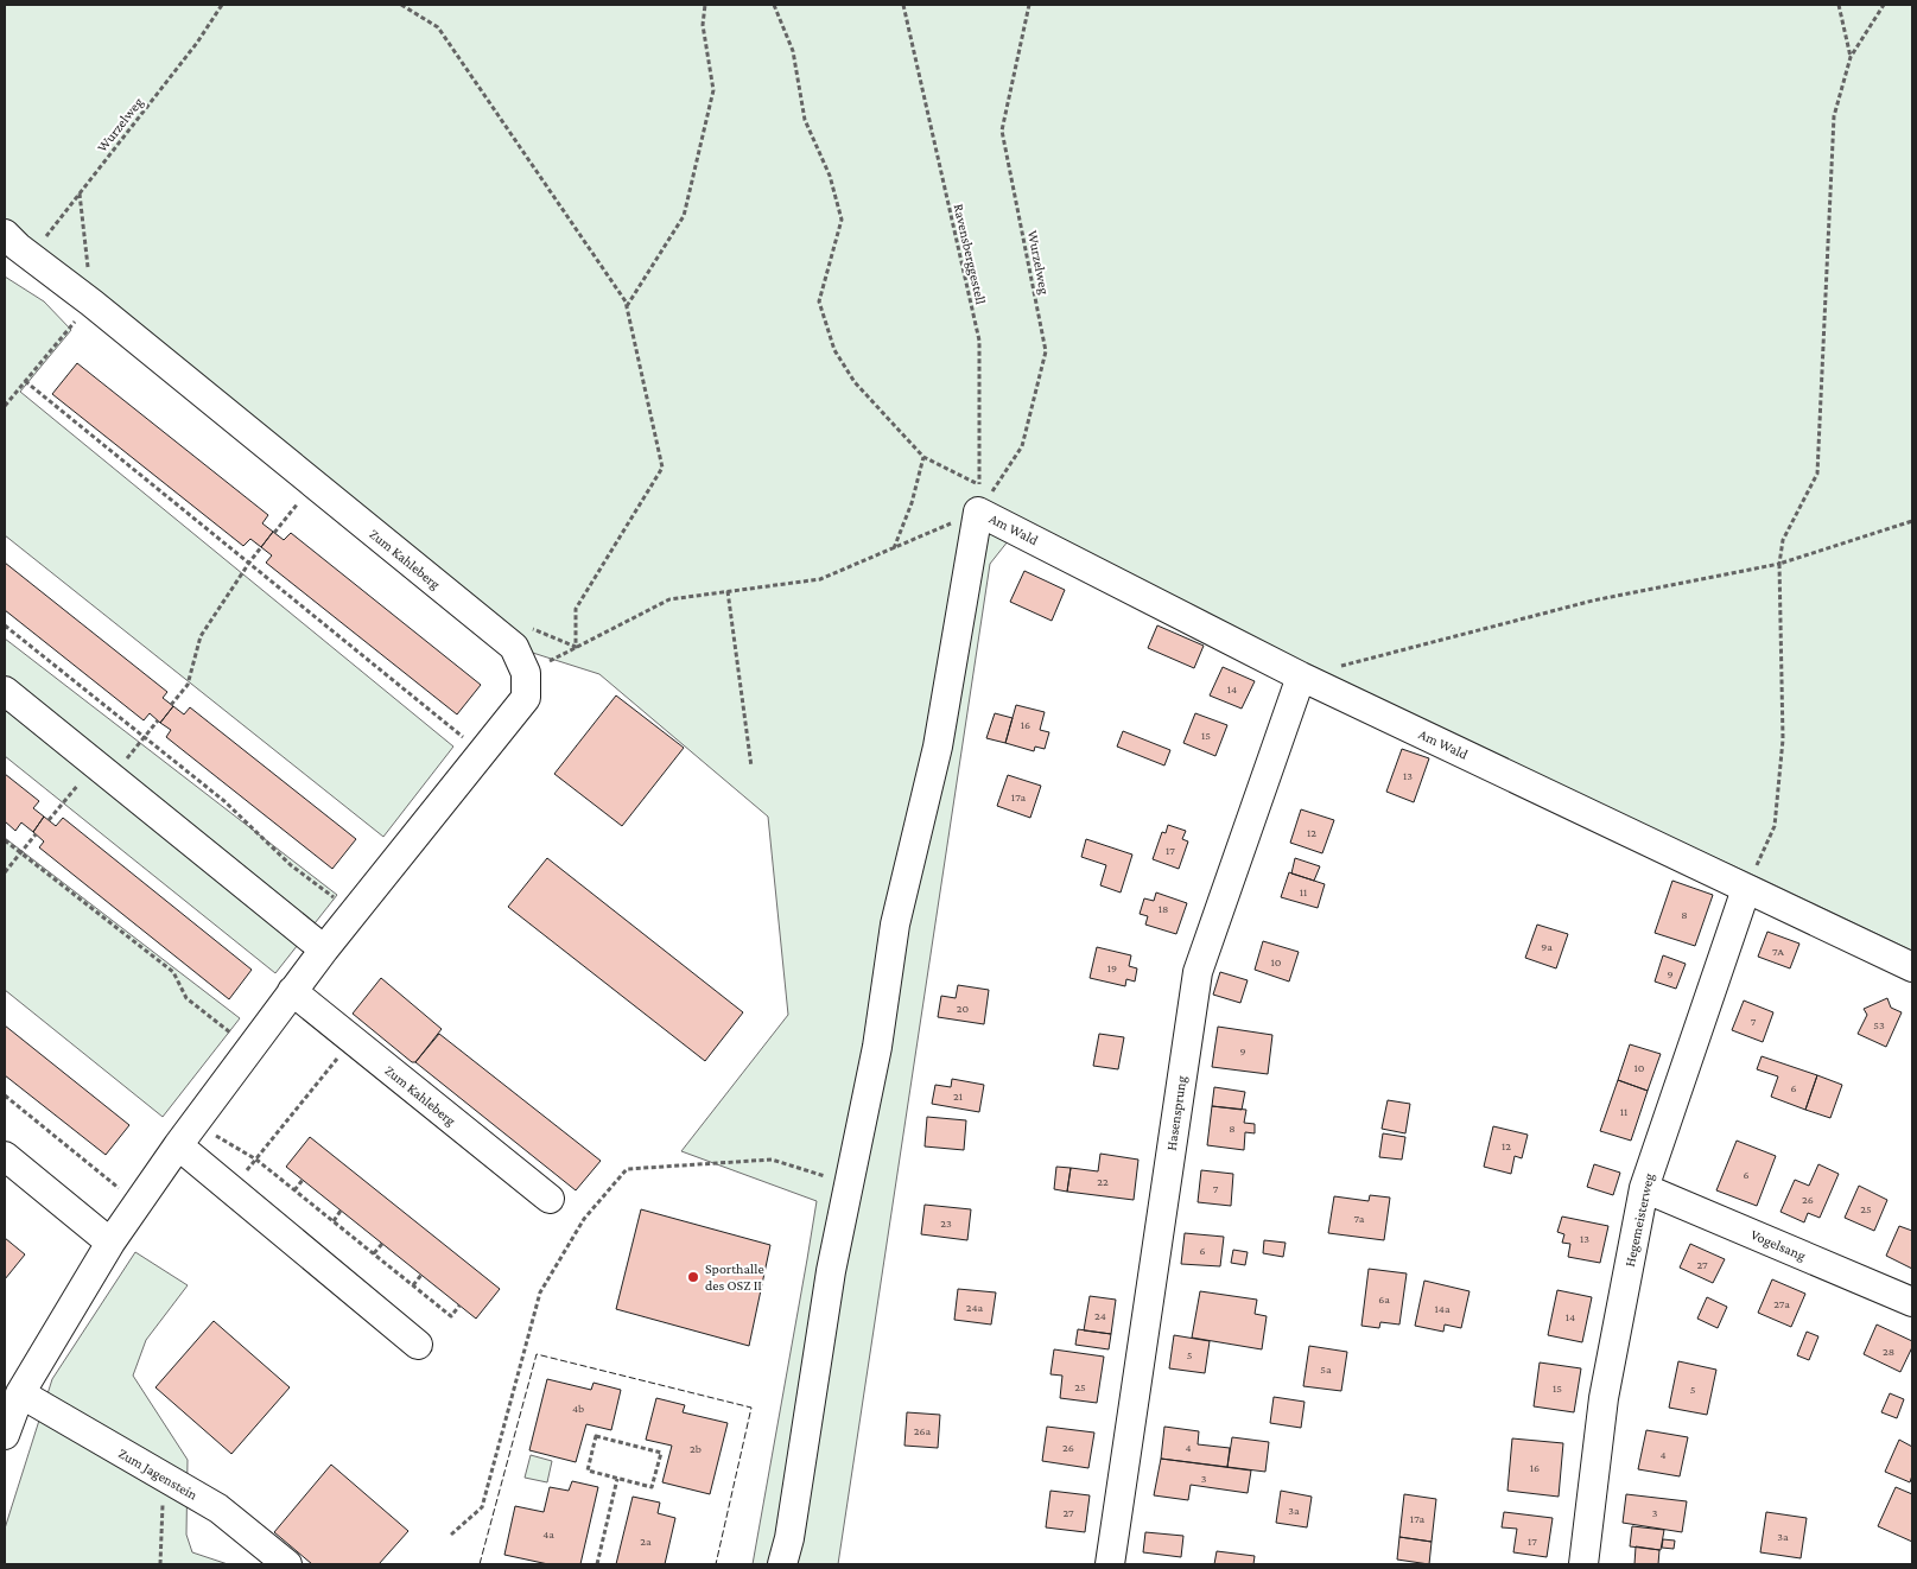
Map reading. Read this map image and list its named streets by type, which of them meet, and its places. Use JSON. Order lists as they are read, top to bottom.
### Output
{
  "streets": {
    "street": [
      "Am Wald",
      "Zum Kahleberg",
      "Hasensprung",
      "Hegemeisterweg",
      "Vogelsang",
      "Zum Jagenstein"
    ],
    "path": ["Wurzelweg", "Ravensberggestell"]
  },
  "crossings": [
    ["Wurzelweg", "Ravensberggestell"],
    ["Wurzelweg", "Am Wald"],
    ["Wurzelweg", "Zum Kahleberg"],
    ["Ravensberggestell", "Am Wald"],
    ["Am Wald", "Hasensprung"],
    ["Am Wald", "Hegemeisterweg"],
    ["Hegemeisterweg", "Vogelsang"]
  ],
  "places": ["Sporthalle des OSZ II"],
  "house_numbers": [
    "14",
    "16",
    "15",
    "13",
    "17a",
    "12",
    "17",
    "11",
    "18",
    "8",
    "9a",
    "7A",
    "10",
    "19",
    "9",
    "20",
    "7",
    "53",
    "9",
    "10",
    "6",
    "21",
    "11",
    "8",
    "12",
    "6",
    "22",
    "7",
    "26",
    "25",
    "7a",
    "23",
    "13",
    "6",
    "27",
    "6a",
    "27a",
    "24a",
    "14a",
    "24",
    "14",
    "28",
    "5",
    "5a",
    "25",
    "15",
    "5",
    "4b",
    "26a",
    "26",
    "4",
    "2b",
    "4",
    "16",
    "3",
    "3a",
    "27",
    "3",
    "17a",
    "4a",
    "3a",
    "2a",
    "17"
  ]
}
